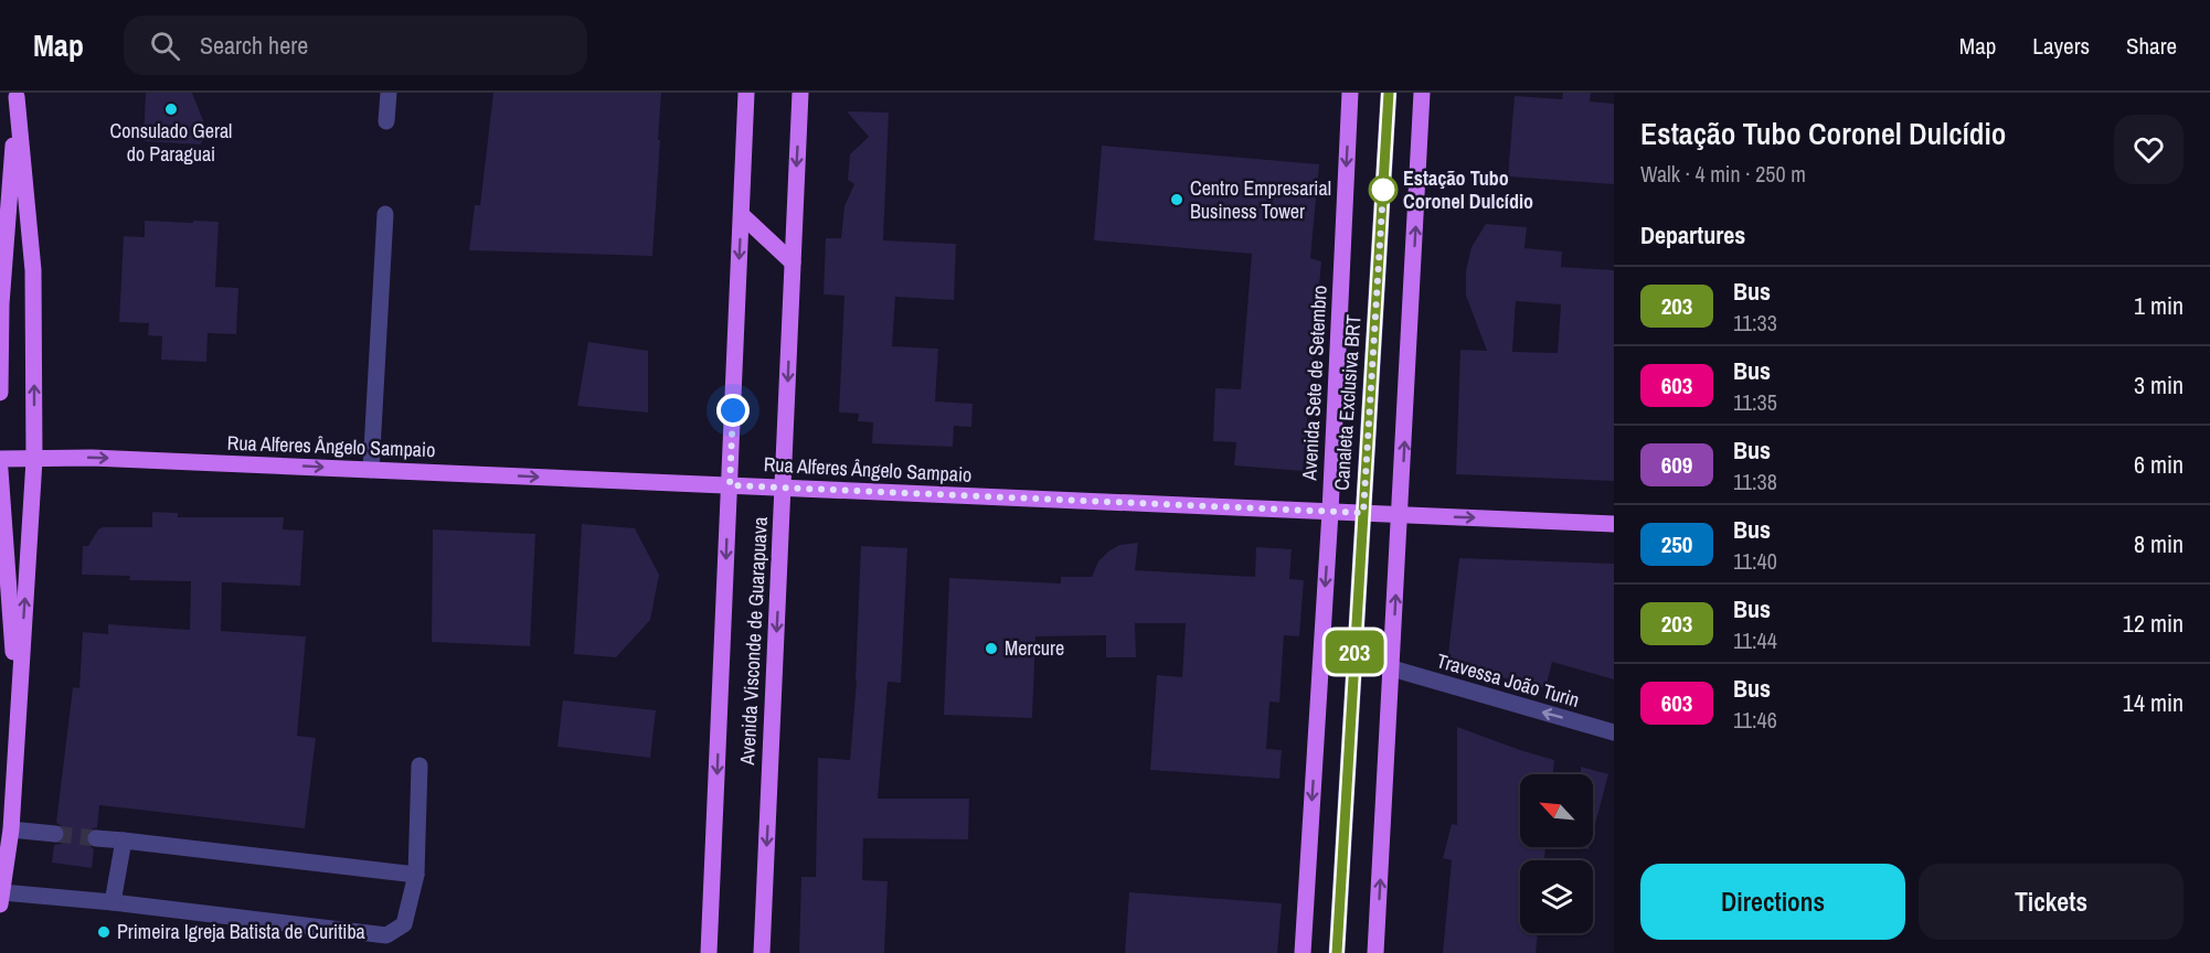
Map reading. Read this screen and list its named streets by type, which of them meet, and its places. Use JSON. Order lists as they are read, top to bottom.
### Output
{
  "streets": {
    "main road": ["Avenida Sete de Setembro", "Rua Alferes Ângelo Sampaio", "Avenida Visconde de Guarapuava"],
    "street": ["Canaleta Exclusiva BRT", "Travessa João Turin"]
  },
  "crossings": [
    ["Avenida Sete de Setembro", "Rua Alferes Ângelo Sampaio"],
    ["Canaleta Exclusiva BRT", "Rua Alferes Ângelo Sampaio"],
    ["Rua Alferes Ângelo Sampaio", "Avenida Visconde de Guarapuava"]
  ],
  "one_way": ["Rua Alferes Ângelo Sampaio", "Avenida Visconde de Guarapuava", "Travessa João Turin"],
  "places": [
    "Consulado Geral do Paraguai",
    "Estação Tubo Coronel Dulcídio",
    "Centro Empresarial Business Tower",
    "Mercure",
    "Primeira Igreja Batista de Curitiba"
  ],
  "lines": ["bus line 203"],
  "north": "top left",
  "page": {
    "header": "Map",
    "search": "Search here",
    "nav": ["Map", "Layers", "Share"],
    "on_map": "203",
    "heading": [
      ["Estação Tubo Coronel Dulcídio", "Walk · 4 min · 250 m"],
      "Departures"
    ],
    "list": [
      {
        "mark": "203",
        "name": "Bus",
        "note": "11:33",
        "value": "1 min"
      },
      {
        "mark": "603",
        "name": "Bus",
        "note": "11:35",
        "value": "3 min"
      },
      {
        "mark": "609",
        "name": "Bus",
        "note": "11:38",
        "value": "6 min"
      },
      {
        "mark": "250",
        "name": "Bus",
        "note": "11:40",
        "value": "8 min"
      },
      {
        "mark": "203",
        "name": "Bus",
        "note": "11:44",
        "value": "12 min"
      },
      {
        "mark": "603",
        "name": "Bus",
        "note": "11:46",
        "value": "14 min"
      }
    ],
    "buttons": ["Directions", "Tickets"]
  }
}
